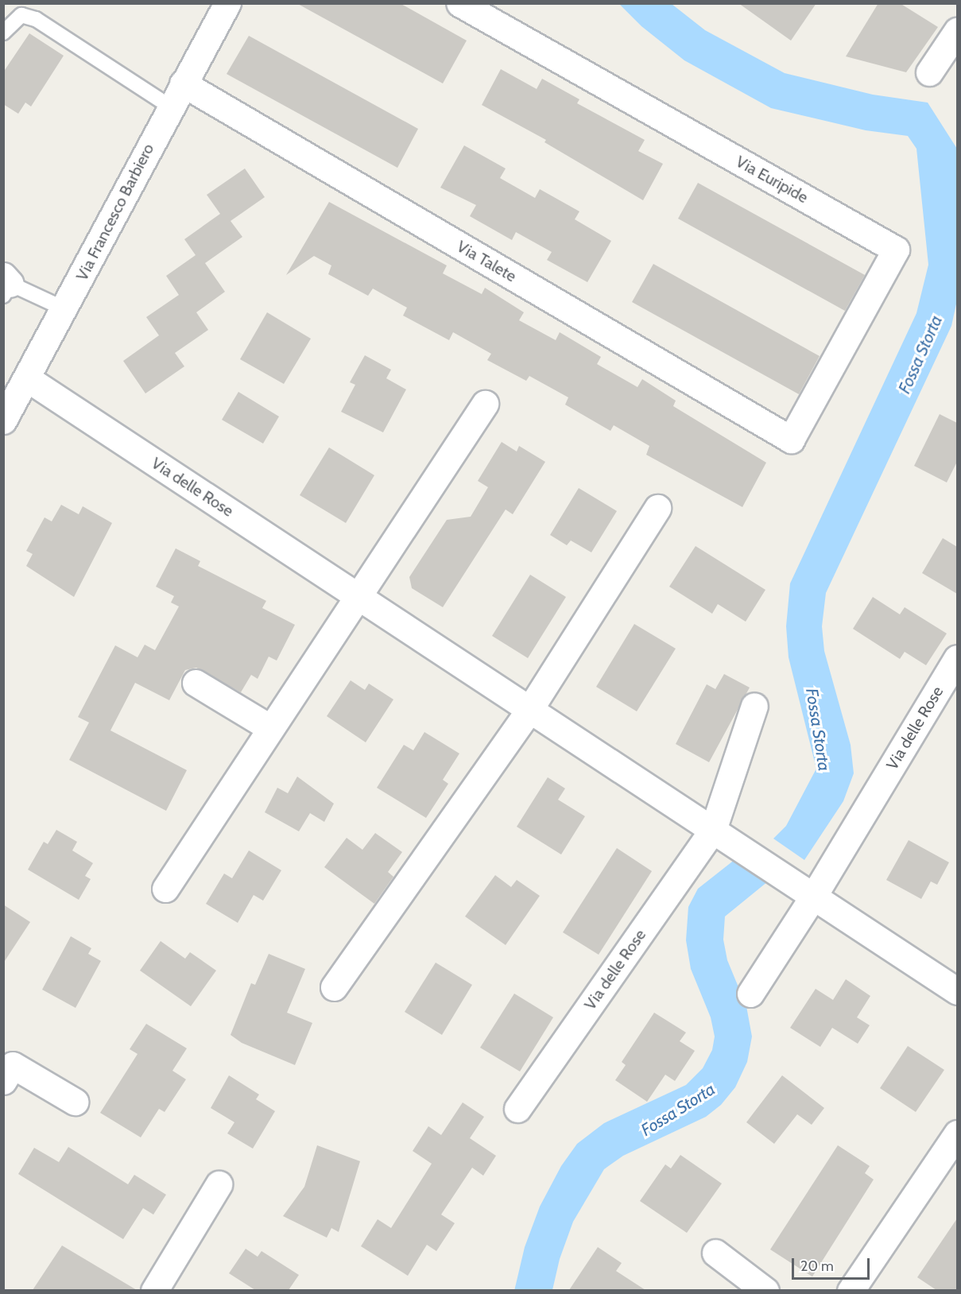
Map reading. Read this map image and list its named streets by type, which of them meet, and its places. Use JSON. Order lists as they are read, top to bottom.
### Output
{
  "streets": {
    "street": [
      "Via Euripide",
      "Via Francesco Barbiero",
      "Via Talete",
      "Via delle Rose"
    ]
  },
  "crossings": [
    ["Via Euripide", "Via Talete"],
    ["Via Francesco Barbiero", "Via Talete"],
    ["Via Francesco Barbiero", "Via delle Rose"]
  ],
  "water": ["Fossa Storta"],
  "scale_bar": "20 m"
}
